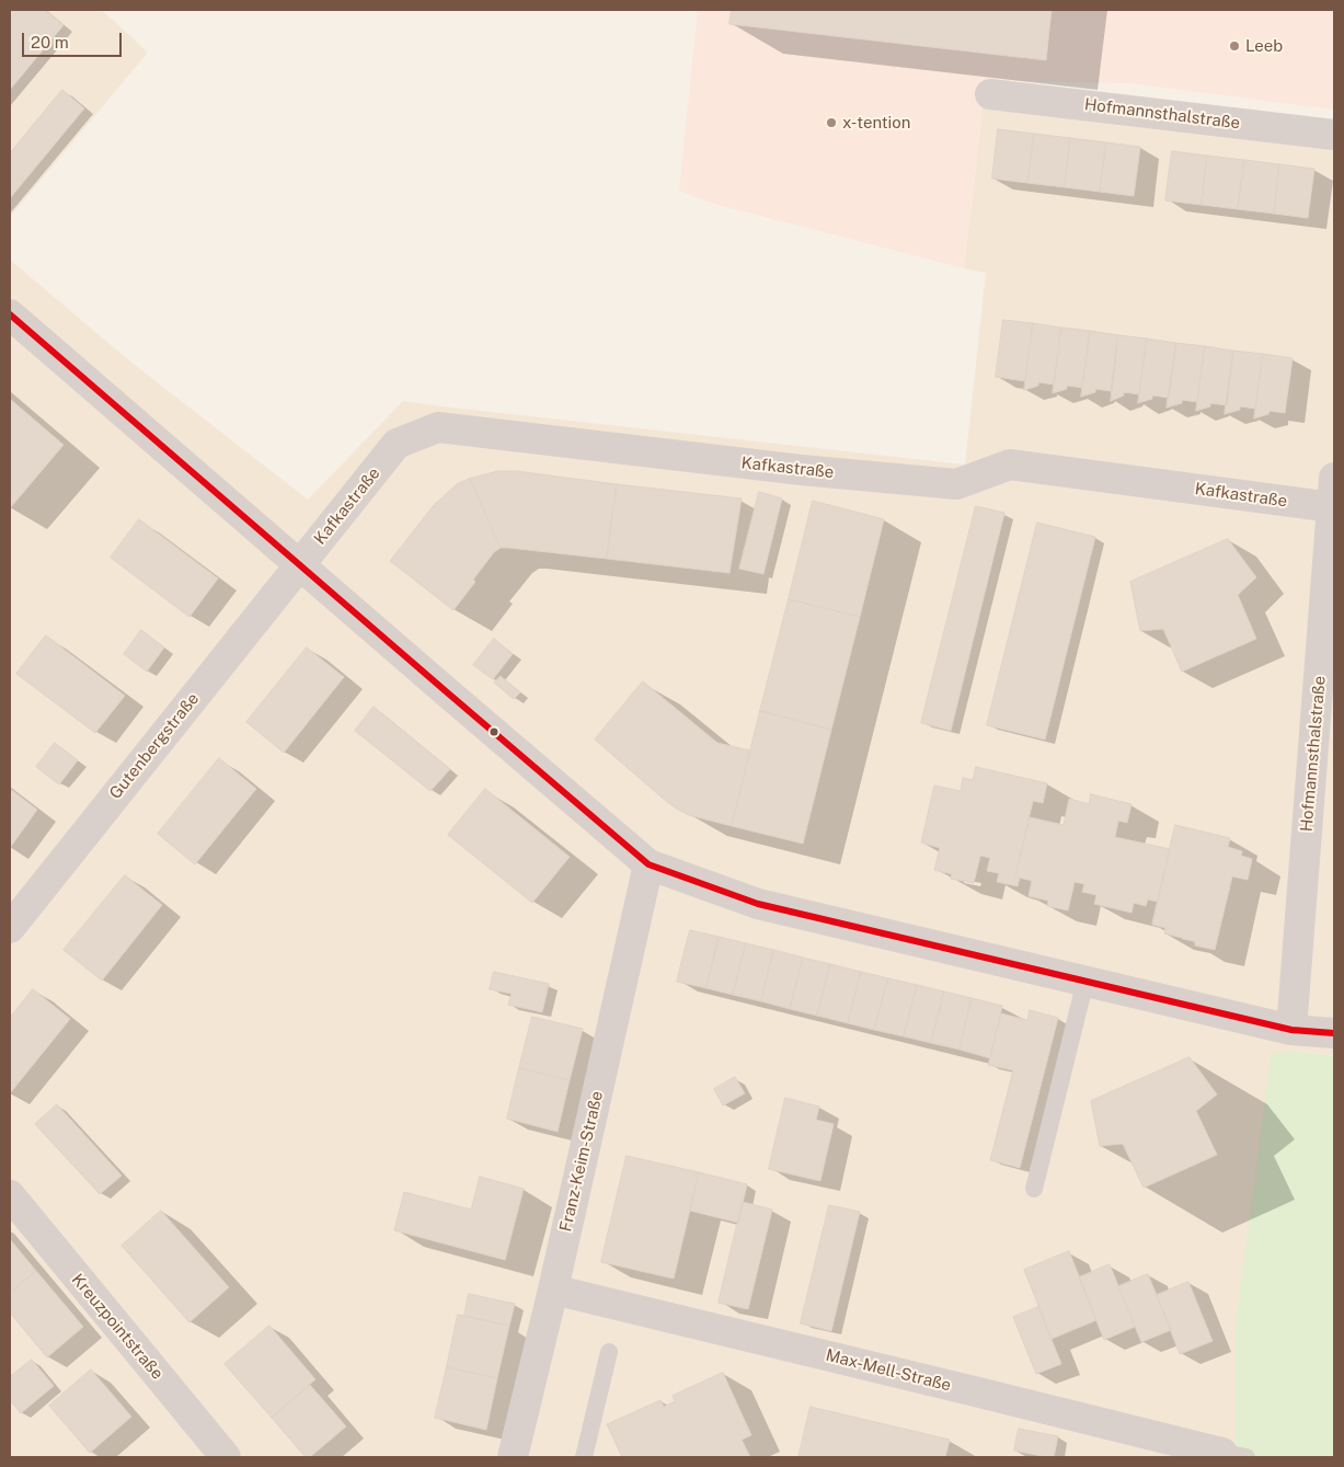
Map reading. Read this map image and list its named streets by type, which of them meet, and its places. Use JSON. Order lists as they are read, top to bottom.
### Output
{
  "streets": {
    "street": [
      "Hofmannsthalstraße",
      "Kafkastraße",
      "Gutenbergstraße",
      "Franz-Keim-Straße",
      "Kreuzpointstraße",
      "Max-Mell-Straße"
    ]
  },
  "crossings": [
    ["Hofmannsthalstraße", "Kafkastraße"],
    ["Kafkastraße", "Gutenbergstraße"],
    ["Franz-Keim-Straße", "Max-Mell-Straße"]
  ],
  "places": ["Leeb", "x-tention"],
  "scale_bar": "20 m"
}
